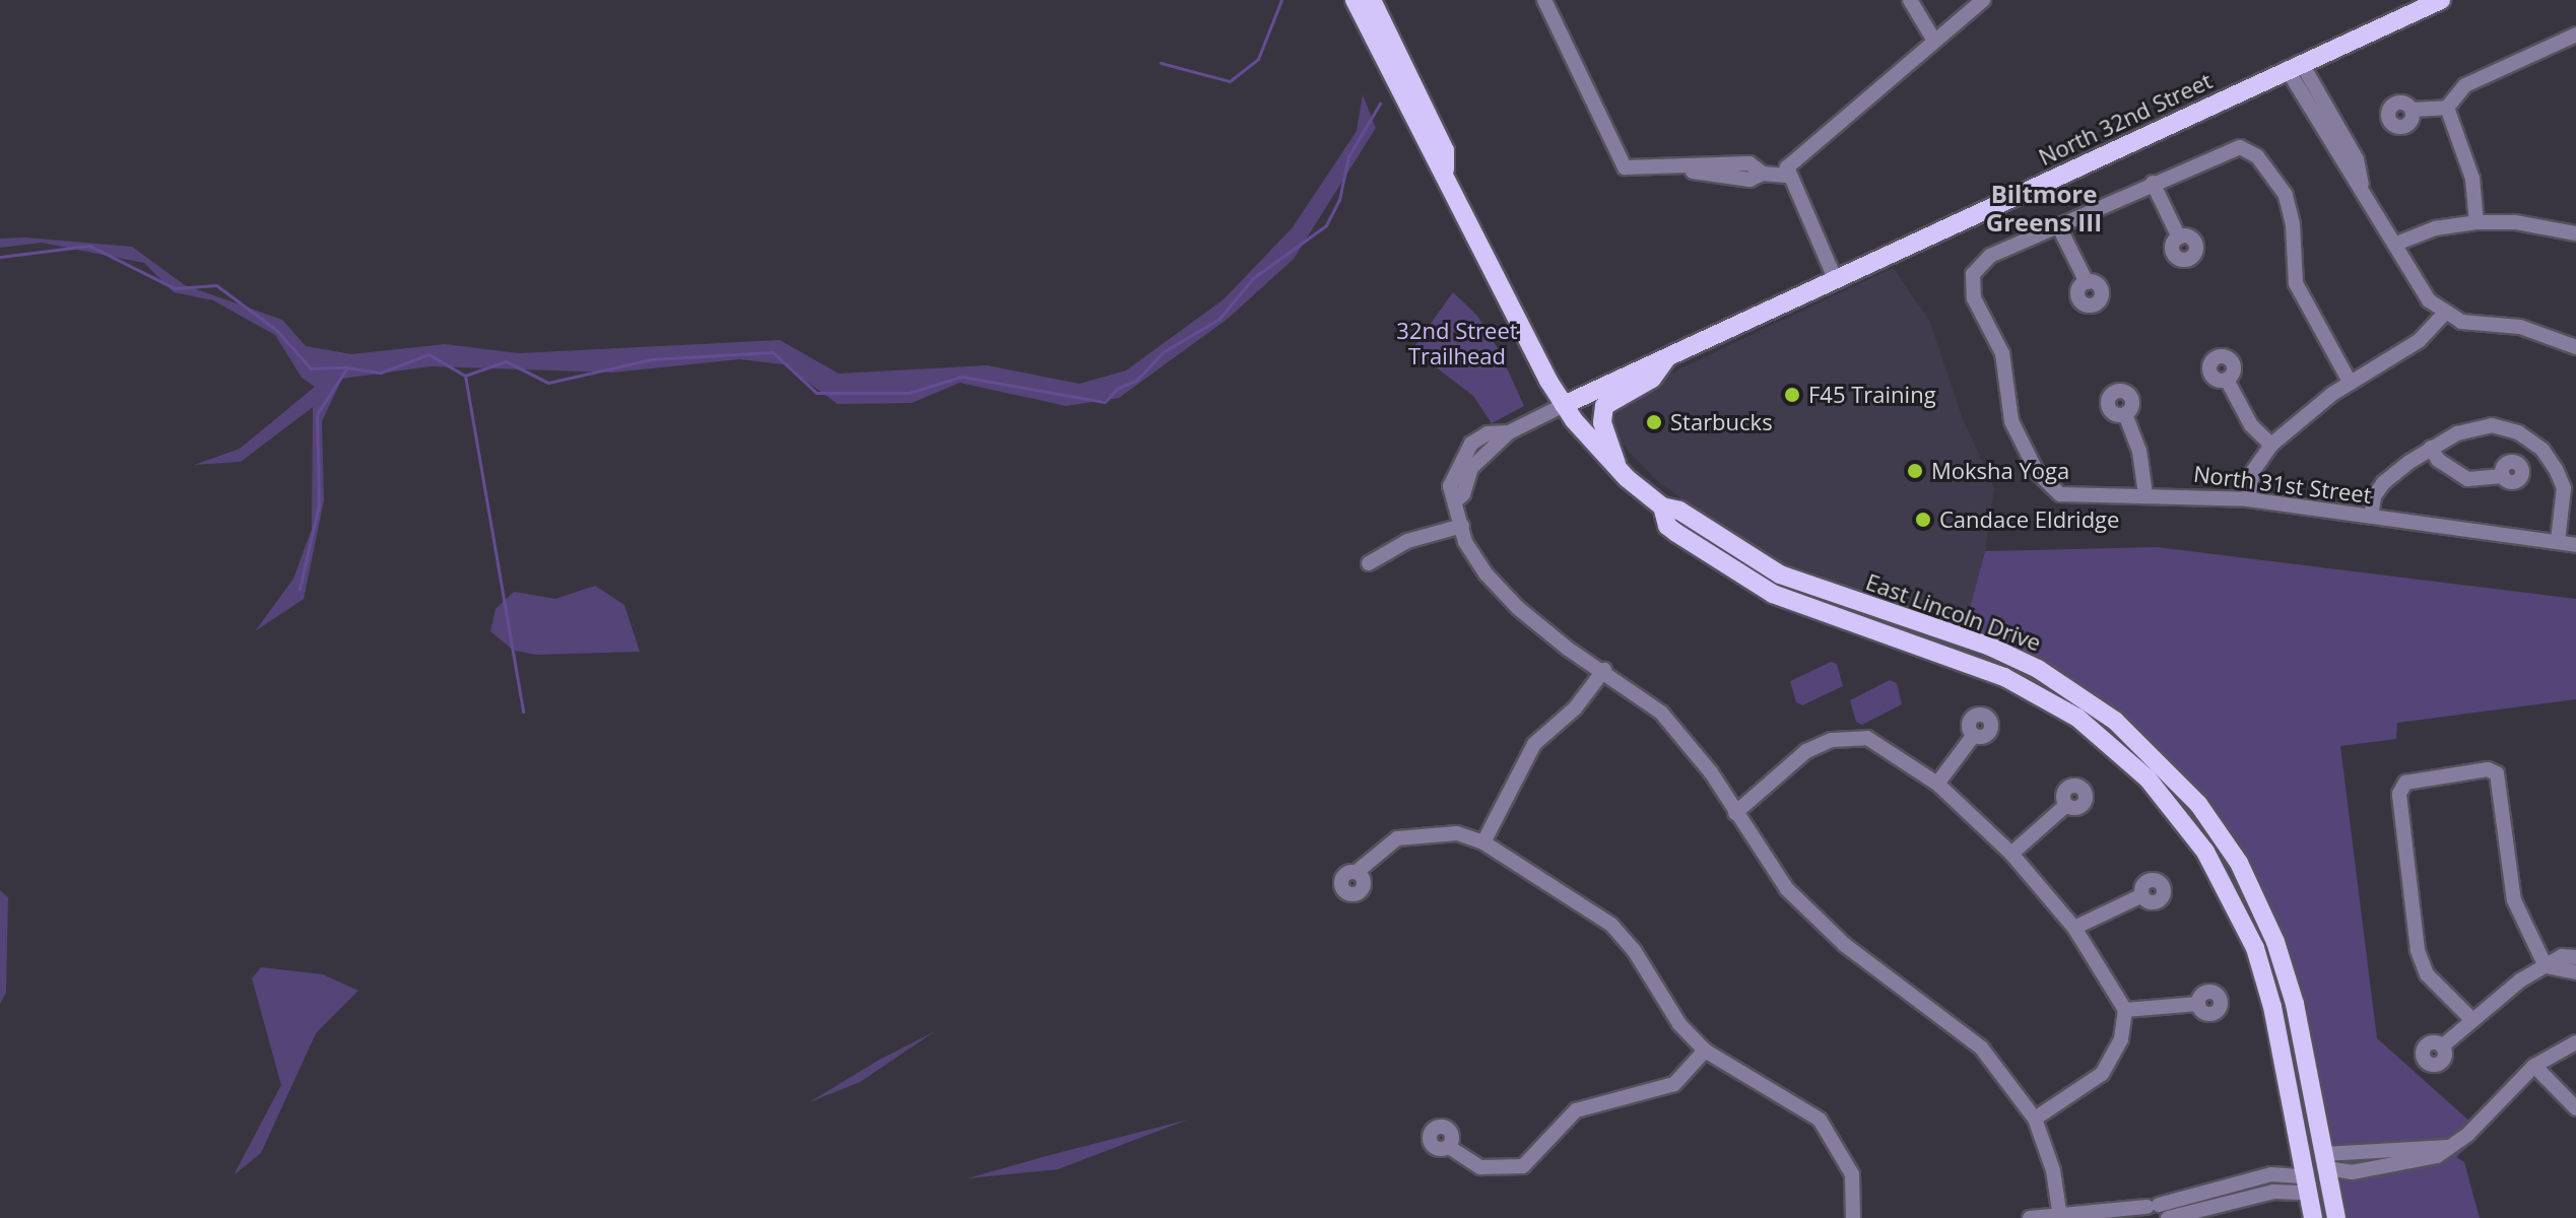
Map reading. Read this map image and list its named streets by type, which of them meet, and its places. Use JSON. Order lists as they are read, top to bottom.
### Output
{
  "streets": {
    "main road": ["North 32nd Street", "East Lincoln Drive"],
    "street": ["North 31st Street"]
  },
  "crossings": [
    ["North 32nd Street", "East Lincoln Drive"]
  ],
  "districts": ["Biltmore Greens III"],
  "parks": ["32nd Street Trailhead"],
  "places": [
    "F45 Training",
    "Starbucks",
    "Moksha Yoga",
    "Candace Eldridge"
  ]
}
